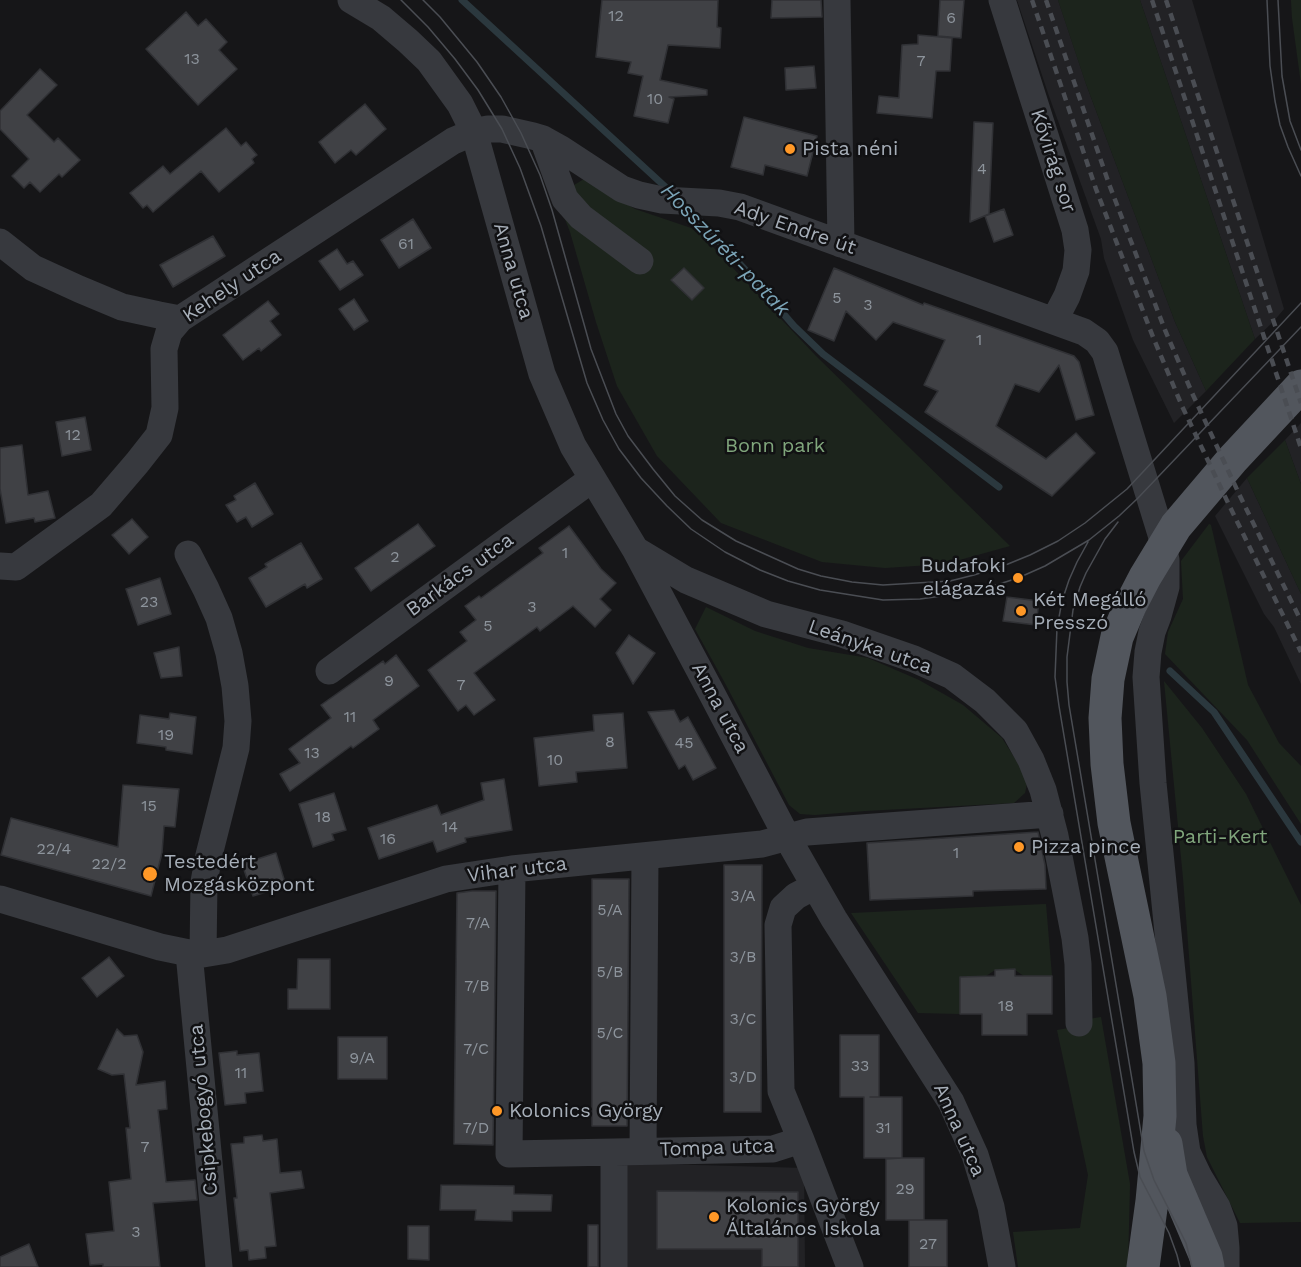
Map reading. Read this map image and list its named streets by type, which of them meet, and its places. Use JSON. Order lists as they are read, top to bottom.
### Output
{
  "streets": {
    "street": [
      "Kővirág sor",
      "Ady Endre út",
      "Anna utca",
      "Kehely utca",
      "Barkács utca",
      "Leányka utca",
      "Vihar utca",
      "Csipkebogyó utca",
      "Tompa utca"
    ]
  },
  "crossings": [
    ["Kővirág sor", "Ady Endre út"],
    ["Ady Endre út", "Anna utca"],
    ["Ady Endre út", "Kehely utca"],
    ["Anna utca", "Kehely utca"],
    ["Anna utca", "Barkács utca"],
    ["Anna utca", "Leányka utca"],
    ["Anna utca", "Vihar utca"],
    ["Anna utca", "Tompa utca"],
    ["Leányka utca", "Vihar utca"],
    ["Vihar utca", "Csipkebogyó utca"],
    ["Vihar utca", "Tompa utca"]
  ],
  "water": ["Hosszúréti-patak"],
  "parks": ["Bonn park", "Parti-Kert"],
  "places": [
    "Pista néni",
    "Budafoki elágazás",
    "Két Megálló Presszó",
    "Pizza pince",
    "Testedért Mozgásközpont",
    "Kolonics György",
    "Kolonics György Általános Iskola"
  ],
  "house_numbers": [
    "12",
    "6",
    "13",
    "7",
    "10",
    "4",
    "61",
    "5",
    "3",
    "1",
    "12",
    "1",
    "2",
    "23",
    "3",
    "5",
    "9",
    "7",
    "11",
    "19",
    "8",
    "45",
    "13",
    "10",
    "15",
    "18",
    "14",
    "16",
    "22/4",
    "1",
    "22/2",
    "3/A",
    "5/A",
    "7/A",
    "3/B",
    "5/B",
    "7/B",
    "18",
    "3/C",
    "5/C",
    "7/C",
    "9/A",
    "33",
    "11",
    "3/D",
    "7/D",
    "31",
    "7",
    "29",
    "3",
    "27"
  ]
}
